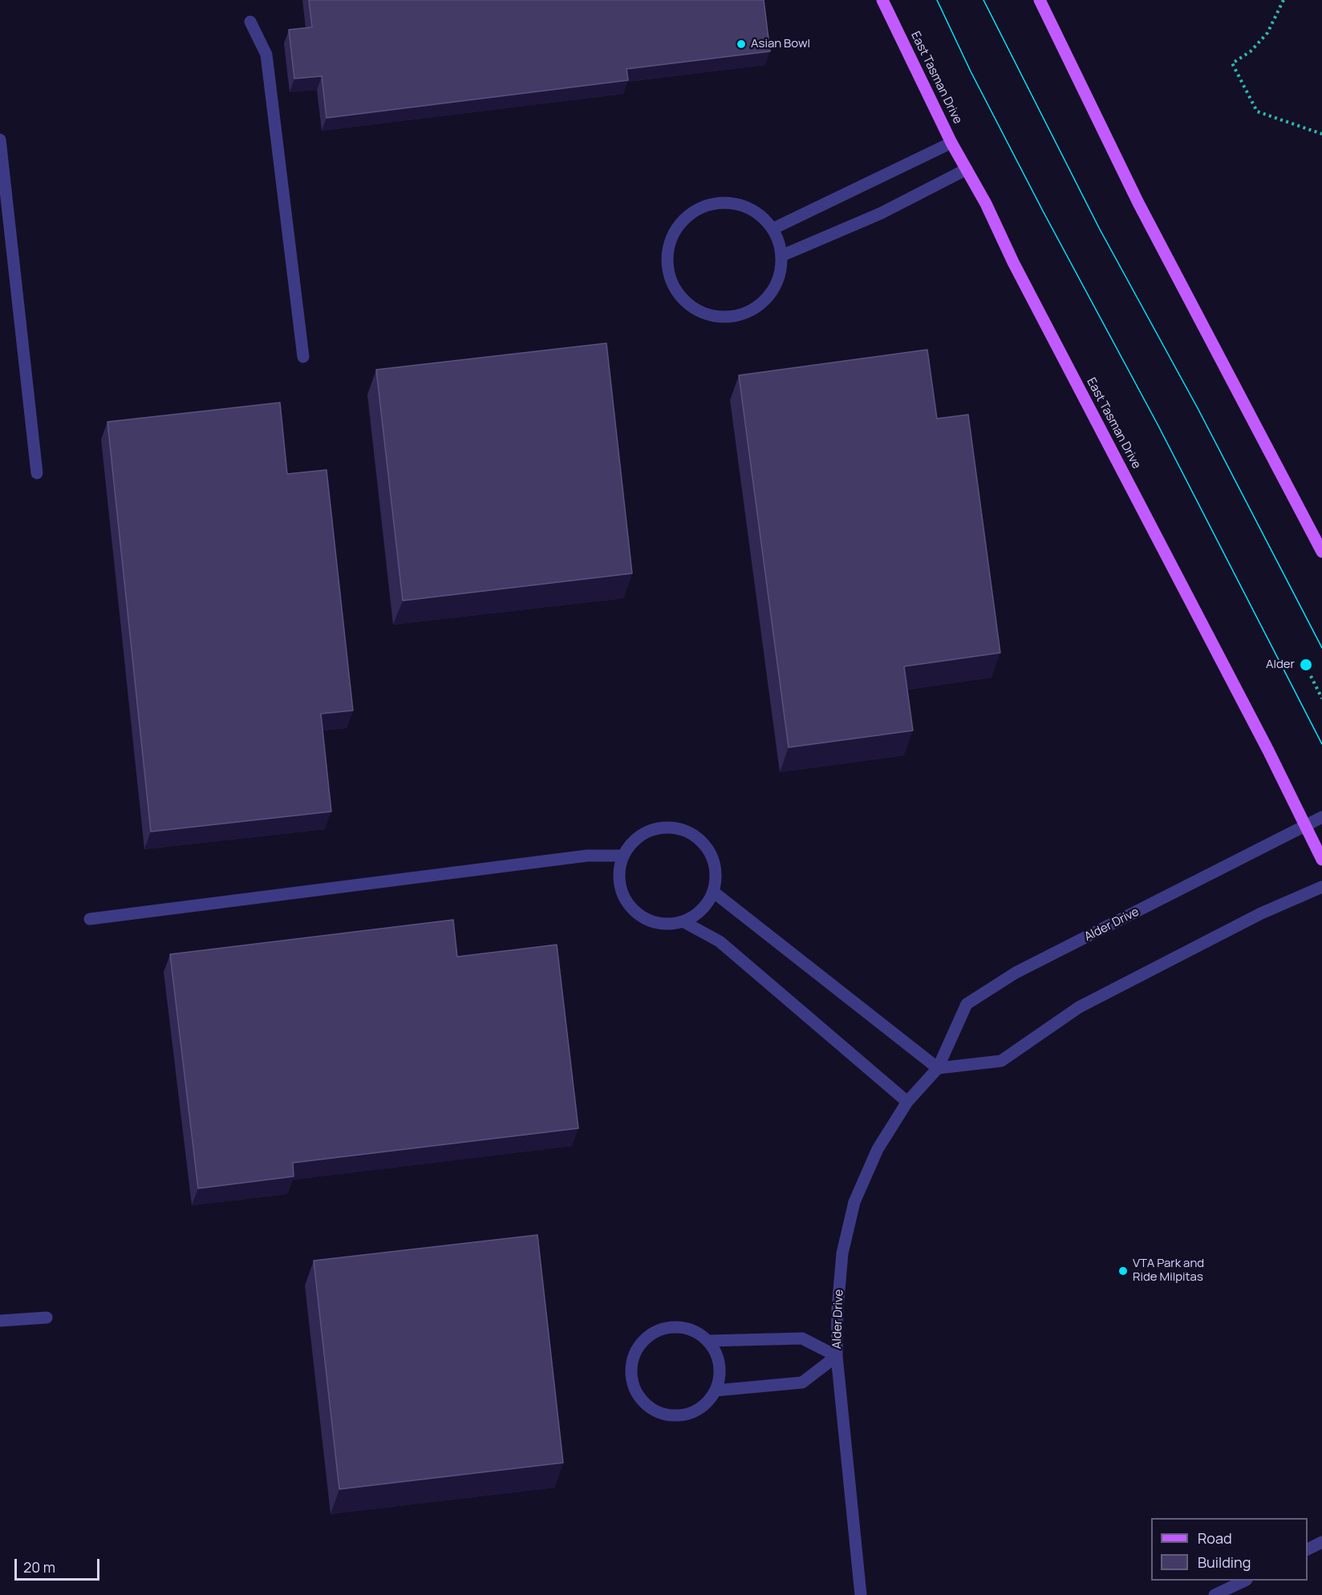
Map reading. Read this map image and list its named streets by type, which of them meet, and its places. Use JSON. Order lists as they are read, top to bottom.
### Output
{
  "streets": {
    "main road": ["East Tasman Drive"],
    "street": ["Alder Drive"]
  },
  "crossings": [
    ["East Tasman Drive", "Alder Drive"]
  ],
  "places": ["Asian Bowl", "Alder", "VTA Park and Ride Milpitas"],
  "legend": ["Road", "Building"],
  "scale_bar": "20 m"
}
